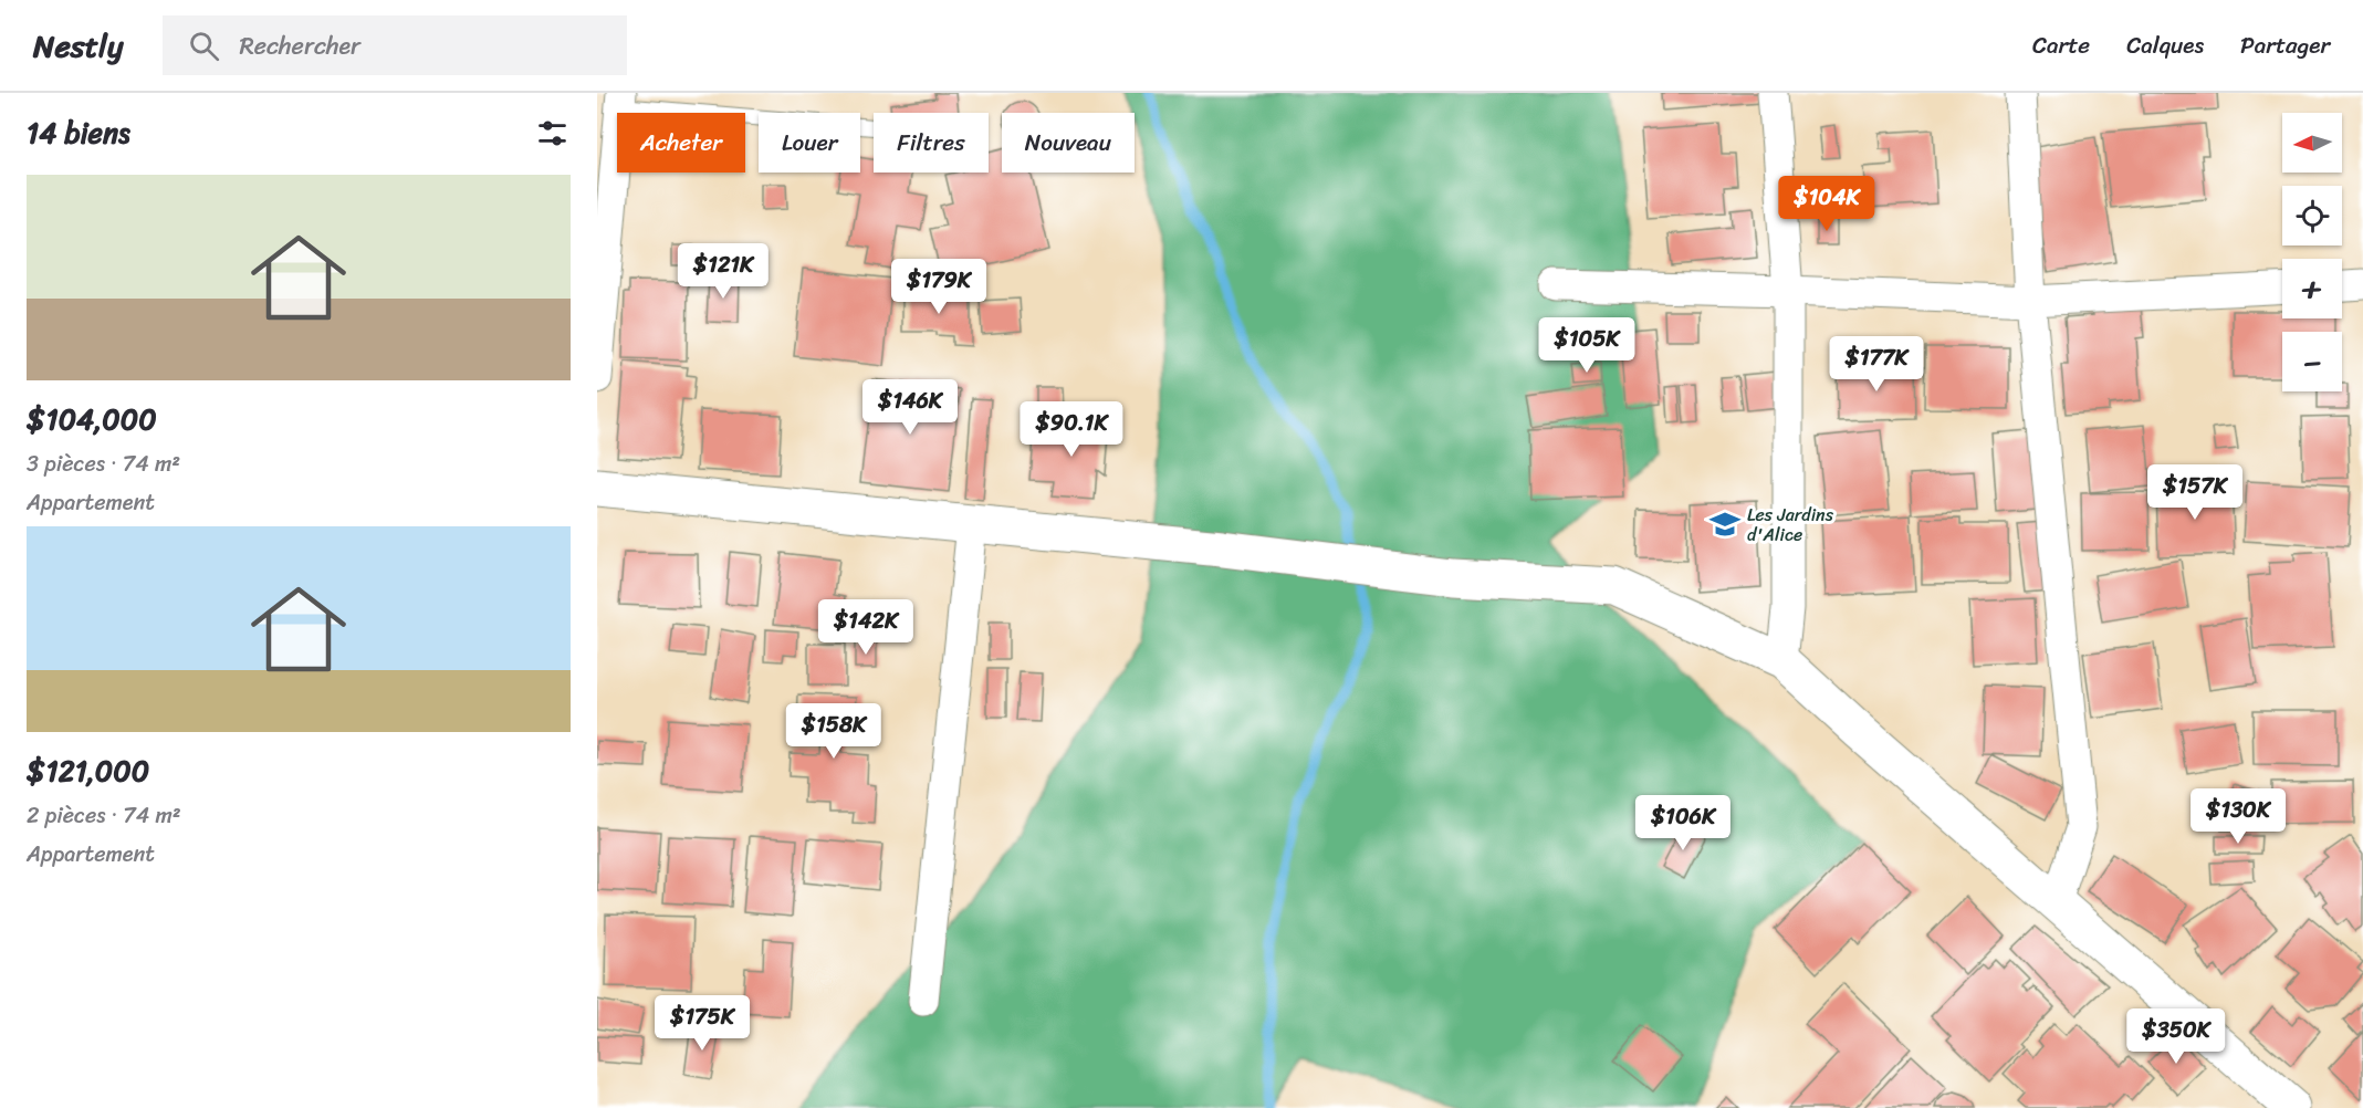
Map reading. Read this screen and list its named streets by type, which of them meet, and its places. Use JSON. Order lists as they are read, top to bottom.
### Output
{
  "places": {
    "school or university": ["Les Jardins d'Alice"]
  },
  "north": "left",
  "page": {
    "header": "Nestly",
    "search": "Rechercher",
    "nav": ["Carte", "Calques", "Partager"],
    "heading": "14 biens",
    "map_buttons": ["+", "−"],
    "chip": [
      "Acheter",
      "Louer",
      "Filtres",
      "Nouveau"
    ],
    "list": [
      {
        "name": "$104,000",
        "note": "3 pièces · 74 m² · Appartement"
      },
      {
        "name": "$121,000",
        "note": "2 pièces · 74 m² · Appartement"
      }
    ],
    "price": [
      "$104K",
      "$121K",
      "$179K",
      "$105K",
      "$177K",
      "$146K",
      "$90.1K",
      "$157K",
      "$142K",
      "$158K",
      "$130K",
      "$106K",
      "$175K",
      "$350K"
    ]
  }
}
